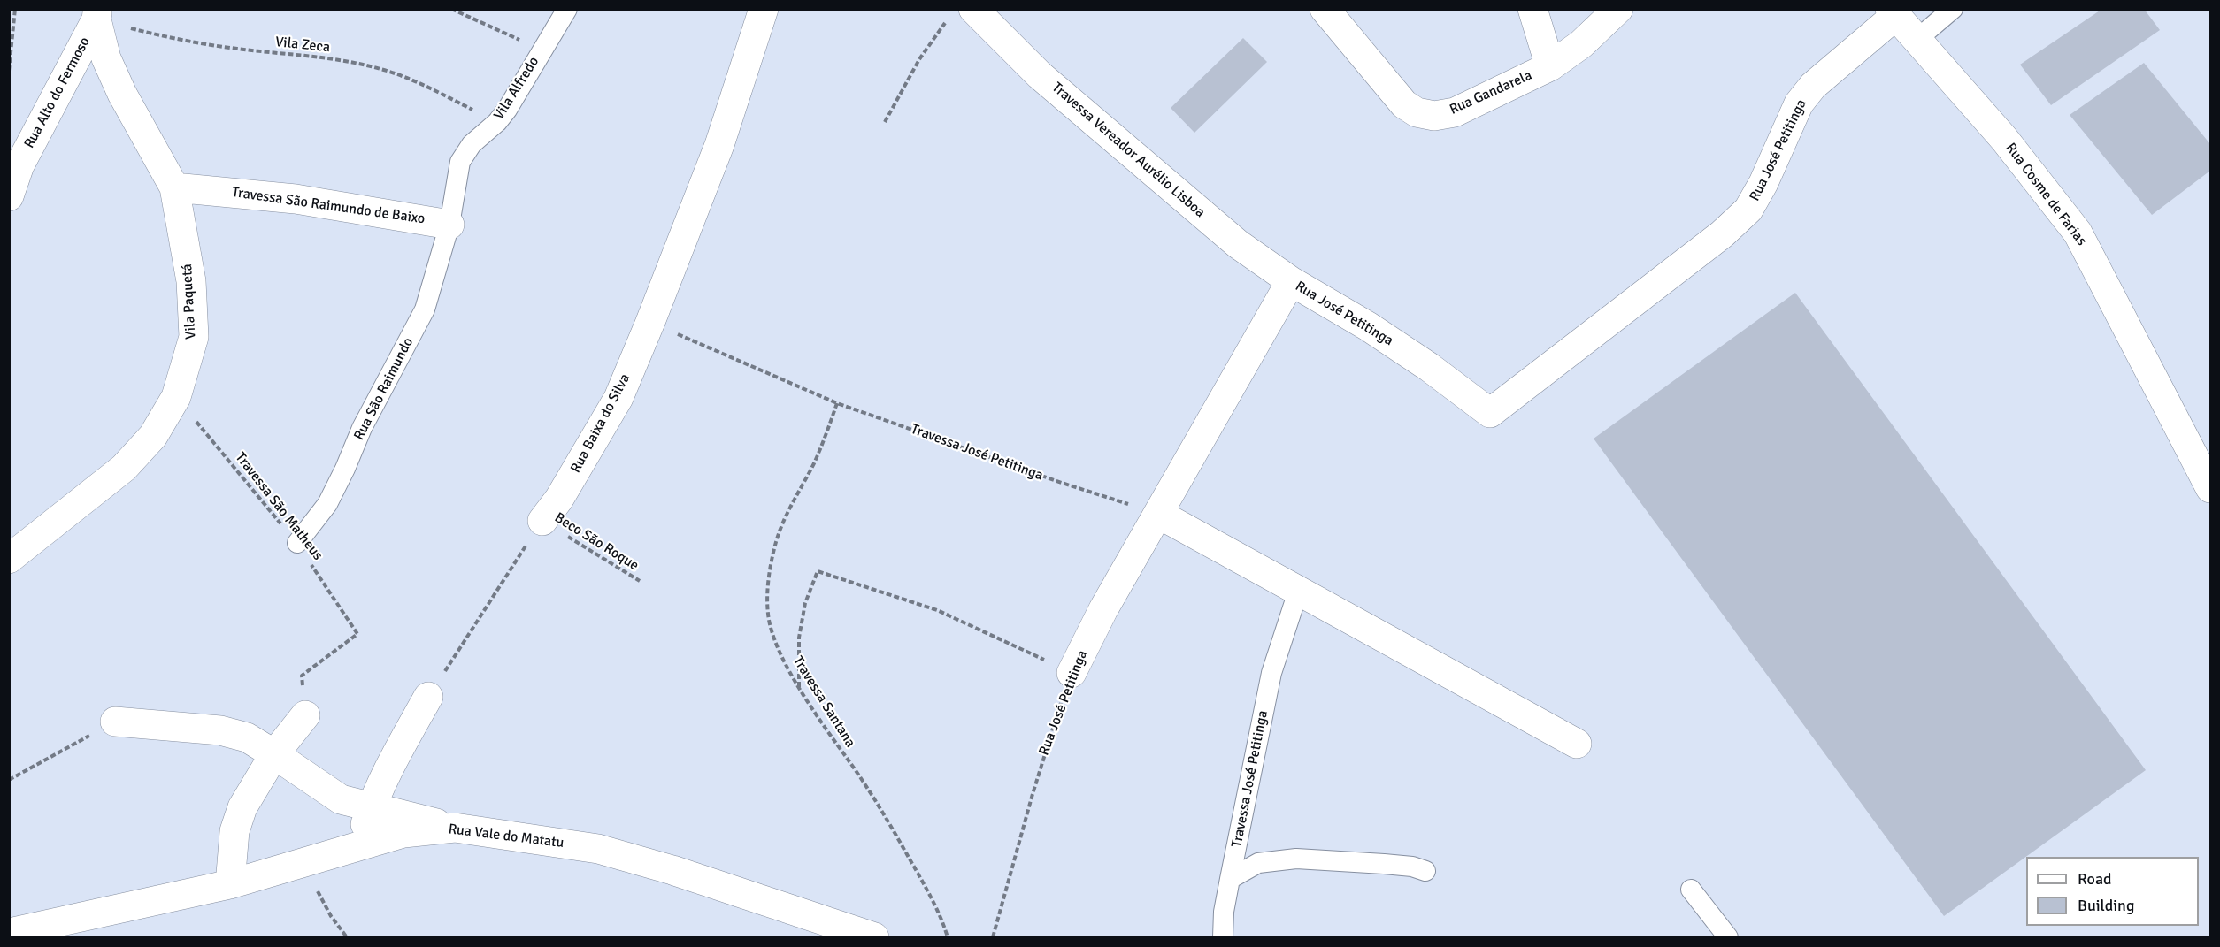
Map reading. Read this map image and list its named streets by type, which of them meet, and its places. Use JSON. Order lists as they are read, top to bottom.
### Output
{
  "streets": {
    "street": [
      "Rua Alto do Fermoso",
      "Rua Gandarela",
      "Travessa Vereador Aurélio Lisboa",
      "Rua José Petitinga",
      "Rua Cosme de Farias",
      "Travessa São Raimundo de Baixo",
      "Vila Paquetá",
      "Rua Baixa do Silva",
      "Rua Vale do Matatu"
    ],
    "lane": ["Vila Alfredo", "Rua São Raimundo", "Travessa José Petitinga"],
    "path": [
      "Vila Zeca",
      "Travessa São Matheus",
      "Beco São Roque",
      "Travessa Santana"
    ]
  },
  "crossings": [
    ["Vila Zeca", "Vila Alfredo"],
    ["Vila Zeca", "Rua Alto do Fermoso"],
    ["Vila Zeca", "Vila Paquetá"],
    ["Vila Alfredo", "Travessa São Raimundo de Baixo"],
    ["Vila Alfredo", "Rua São Raimundo"],
    ["Rua Alto do Fermoso", "Vila Paquetá"],
    ["Travessa Vereador Aurélio Lisboa", "Rua José Petitinga"],
    ["Rua José Petitinga", "Rua Cosme de Farias"],
    ["Rua José Petitinga", "Travessa José Petitinga"],
    ["Travessa São Raimundo de Baixo", "Vila Paquetá"],
    ["Travessa São Raimundo de Baixo", "Rua São Raimundo"],
    ["Vila Paquetá", "Travessa São Matheus"],
    ["Rua São Raimundo", "Travessa São Matheus"],
    ["Rua Baixa do Silva", "Travessa José Petitinga"],
    ["Rua Baixa do Silva", "Beco São Roque"],
    ["Travessa José Petitinga", "Travessa Santana"]
  ],
  "legend": ["Road", "Building"]
}
